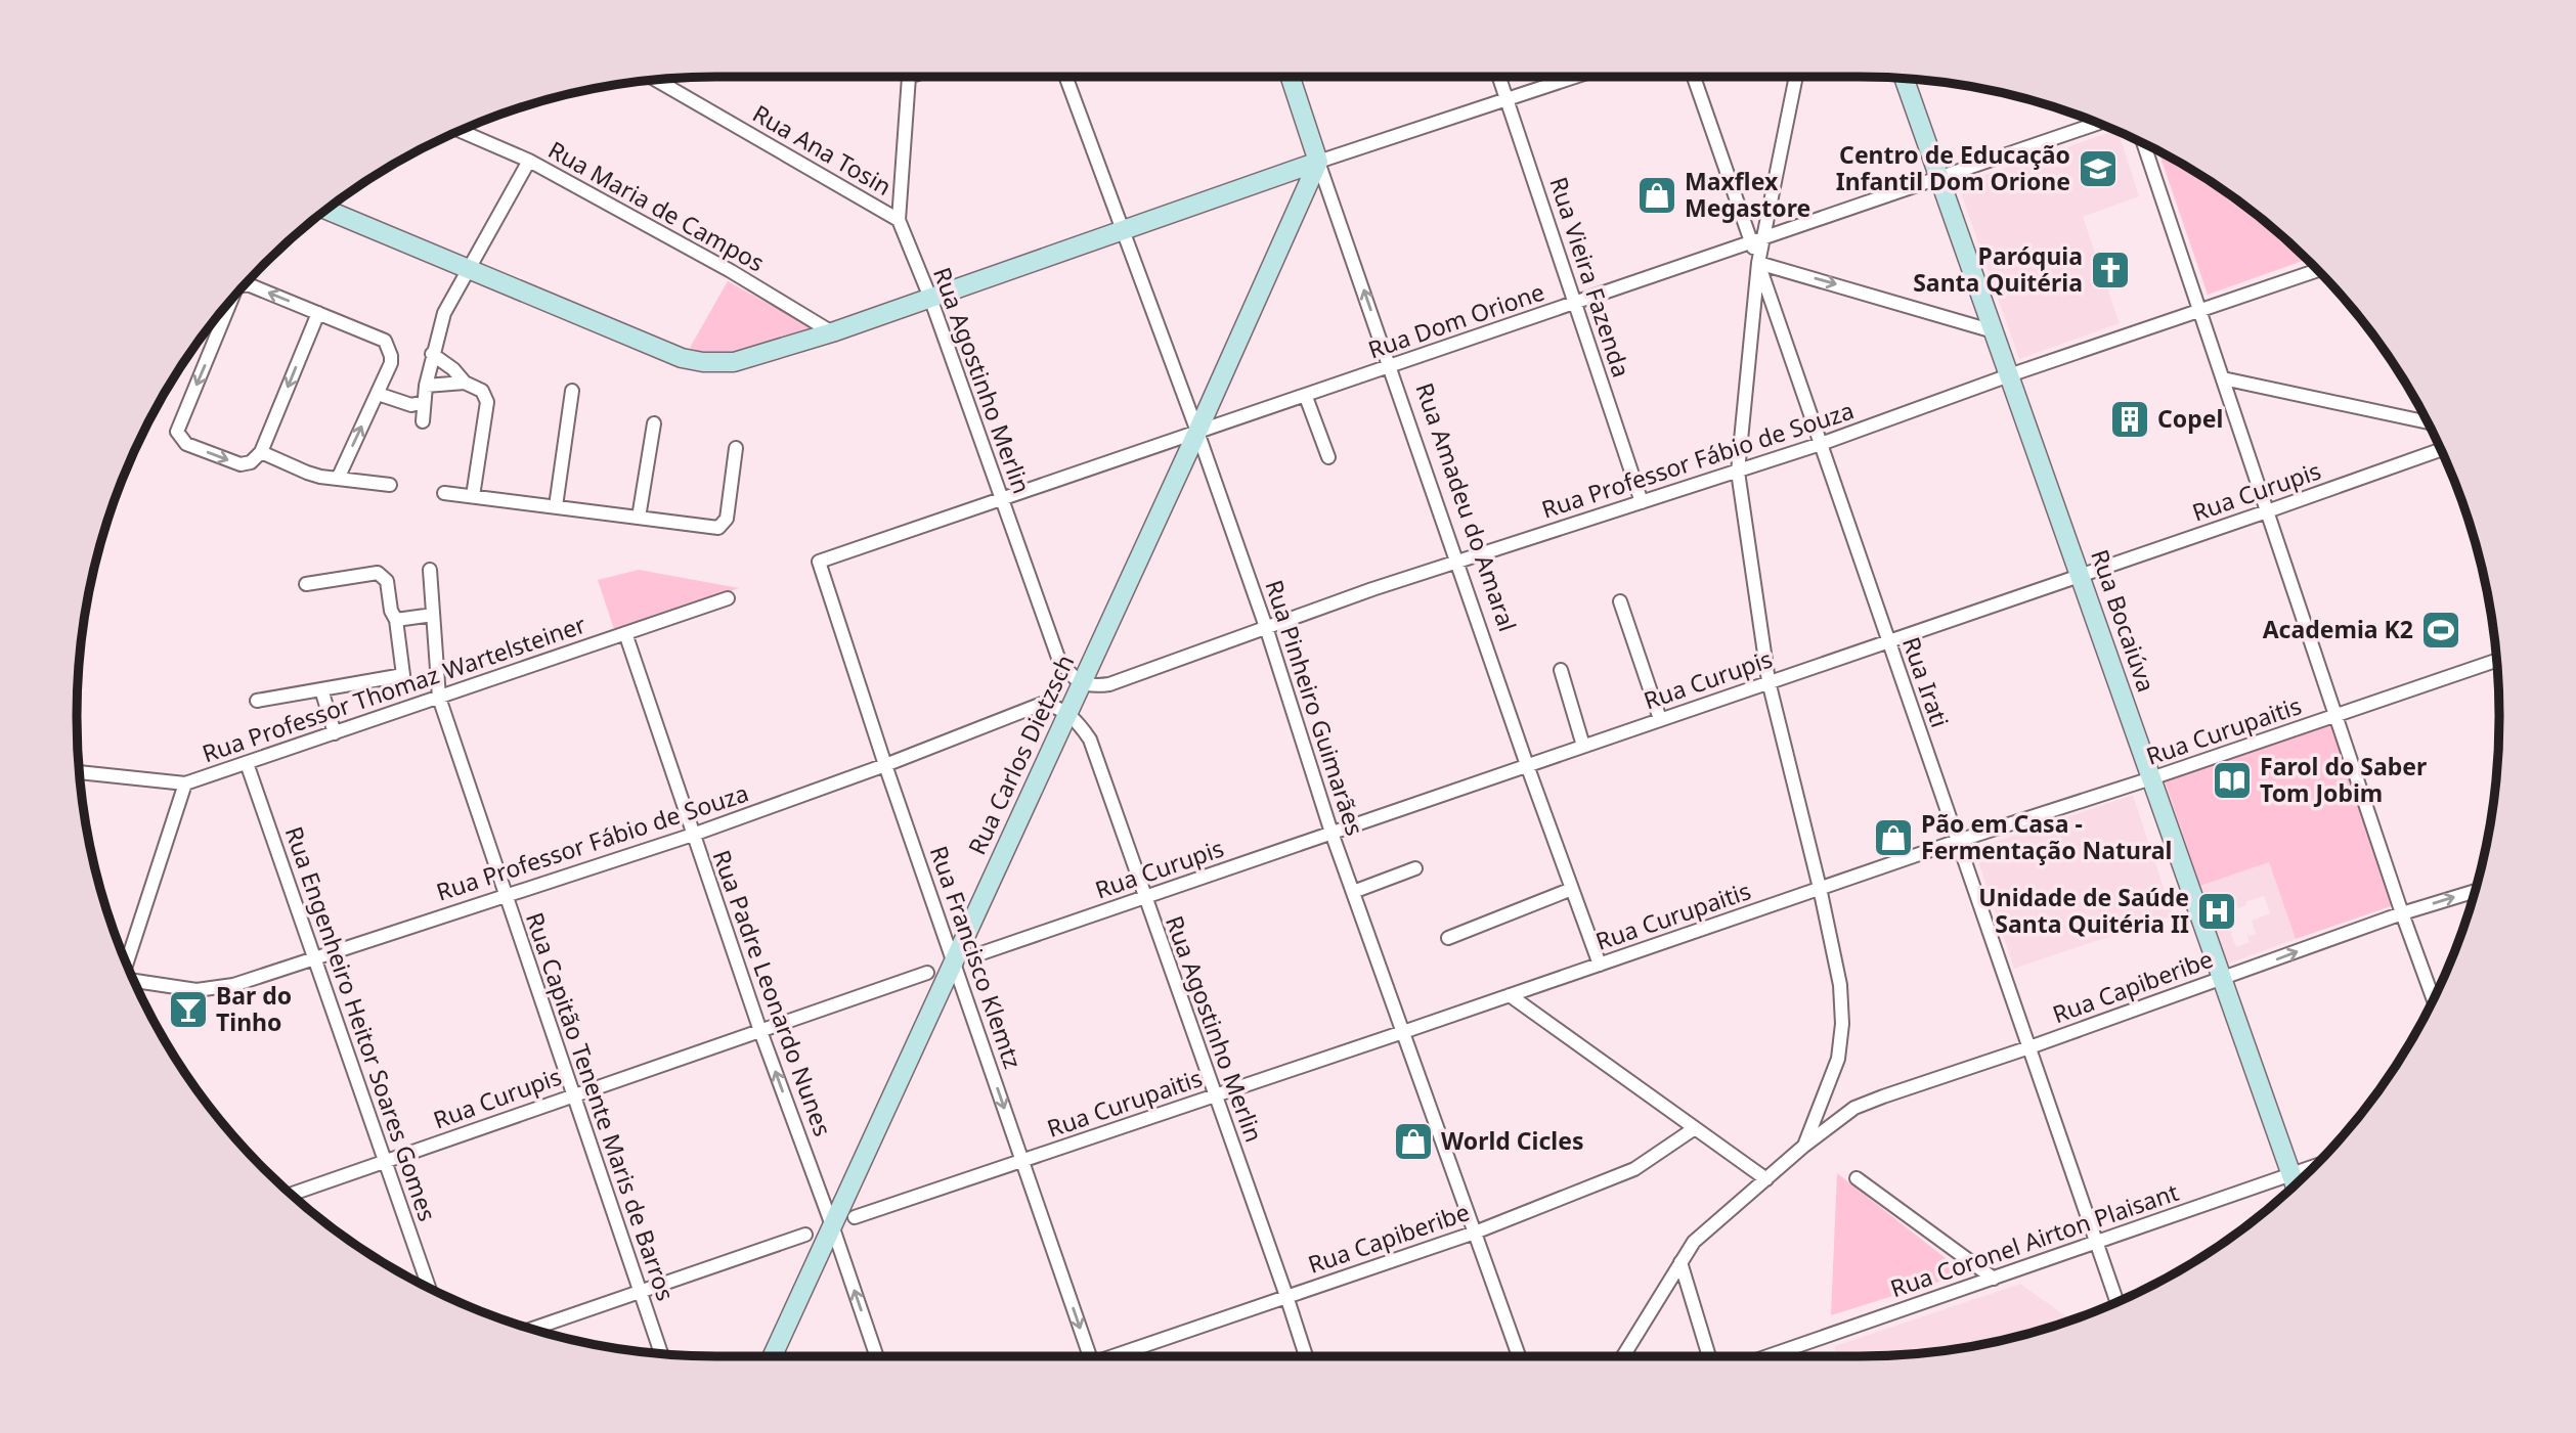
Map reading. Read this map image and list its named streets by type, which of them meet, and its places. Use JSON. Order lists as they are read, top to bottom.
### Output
{
  "streets": {
    "street": [
      "Rua Ana Tosin",
      "Rua Maria de Campos",
      "Rua Vieira Fazenda",
      "Rua Dom Orione",
      "Rua Agostinho Merlin",
      "Rua Professor Fábio de Souza",
      "Rua Curupis",
      "Rua Amadeu do Amaral",
      "Rua Bocaiúva",
      "Rua Irati",
      "Rua Professor Thomaz Wartelsteiner",
      "Rua Pinheiro Guimarães",
      "Rua Curupaitis",
      "Rua Carlos Dietzsch",
      "Rua Francisco Klemtz",
      "Rua Capiberibe",
      "Rua Padre Leonardo Nunes",
      "Rua Engenheiro Heitor Soares Gomes",
      "Rua Capitão Tenente Maris de Barros",
      "Rua Coronel Airton Plaisant"
    ]
  },
  "crossings": [
    ["Rua Ana Tosin", "Rua Agostinho Merlin"],
    ["Rua Vieira Fazenda", "Rua Dom Orione"],
    ["Rua Vieira Fazenda", "Rua Professor Fábio de Souza"],
    ["Rua Dom Orione", "Rua Agostinho Merlin"],
    ["Rua Dom Orione", "Rua Amadeu do Amaral"],
    ["Rua Dom Orione", "Rua Bocaiúva"],
    ["Rua Dom Orione", "Rua Irati"],
    ["Rua Dom Orione", "Rua Pinheiro Guimarães"],
    ["Rua Dom Orione", "Rua Carlos Dietzsch"],
    ["Rua Dom Orione", "Rua Francisco Klemtz"],
    ["Rua Agostinho Merlin", "Rua Professor Fábio de Souza"],
    ["Rua Agostinho Merlin", "Rua Curupis"],
    ["Rua Agostinho Merlin", "Rua Curupaitis"],
    ["Rua Agostinho Merlin", "Rua Carlos Dietzsch"],
    ["Rua Agostinho Merlin", "Rua Capiberibe"],
    ["Rua Professor Fábio de Souza", "Rua Amadeu do Amaral"],
    ["Rua Professor Fábio de Souza", "Rua Bocaiúva"],
    ["Rua Professor Fábio de Souza", "Rua Irati"],
    ["Rua Professor Fábio de Souza", "Rua Pinheiro Guimarães"],
    ["Rua Professor Fábio de Souza", "Rua Carlos Dietzsch"],
    ["Rua Professor Fábio de Souza", "Rua Francisco Klemtz"],
    ["Rua Professor Fábio de Souza", "Rua Padre Leonardo Nunes"],
    ["Rua Professor Fábio de Souza", "Rua Engenheiro Heitor Soares Gomes"],
    ["Rua Professor Fábio de Souza", "Rua Capitão Tenente Maris de Barros"],
    ["Rua Curupis", "Rua Amadeu do Amaral"],
    ["Rua Curupis", "Rua Bocaiúva"],
    ["Rua Curupis", "Rua Irati"],
    ["Rua Curupis", "Rua Pinheiro Guimarães"],
    ["Rua Curupis", "Rua Padre Leonardo Nunes"],
    ["Rua Curupis", "Rua Engenheiro Heitor Soares Gomes"],
    ["Rua Curupis", "Rua Capitão Tenente Maris de Barros"],
    ["Rua Amadeu do Amaral", "Rua Curupaitis"],
    ["Rua Amadeu do Amaral", "Rua Carlos Dietzsch"],
    ["Rua Bocaiúva", "Rua Curupaitis"],
    ["Rua Bocaiúva", "Rua Capiberibe"],
    ["Rua Bocaiúva", "Rua Coronel Airton Plaisant"],
    ["Rua Irati", "Rua Curupaitis"],
    ["Rua Irati", "Rua Capiberibe"],
    ["Rua Irati", "Rua Coronel Airton Plaisant"],
    ["Rua Professor Thomaz Wartelsteiner", "Rua Padre Leonardo Nunes"],
    ["Rua Professor Thomaz Wartelsteiner", "Rua Engenheiro Heitor Soares Gomes"],
    ["Rua Professor Thomaz Wartelsteiner", "Rua Capitão Tenente Maris de Barros"],
    ["Rua Pinheiro Guimarães", "Rua Curupaitis"],
    ["Rua Pinheiro Guimarães", "Rua Carlos Dietzsch"],
    ["Rua Pinheiro Guimarães", "Rua Capiberibe"],
    ["Rua Curupaitis", "Rua Francisco Klemtz"],
    ["Rua Carlos Dietzsch", "Rua Francisco Klemtz"],
    ["Rua Carlos Dietzsch", "Rua Padre Leonardo Nunes"]
  ],
  "one_way": ["Rua Francisco Klemtz", "Rua Padre Leonardo Nunes"],
  "places": {
    "school or university": ["Centro de Educação Infantil Dom Orione"],
    "shop": ["Maxflex Megastore", "Pão em Casa - Fermentação Natural", "World Cicles"],
    "church": ["Paróquia Santa Quitéria"],
    "building": ["Copel"],
    "sports": ["Academia K2"],
    "library": ["Farol do Saber Tom Jobim"],
    "hospital": ["Unidade de Saúde Santa Quitéria II"],
    "bar": ["Bar do Tinho"]
  }
}
